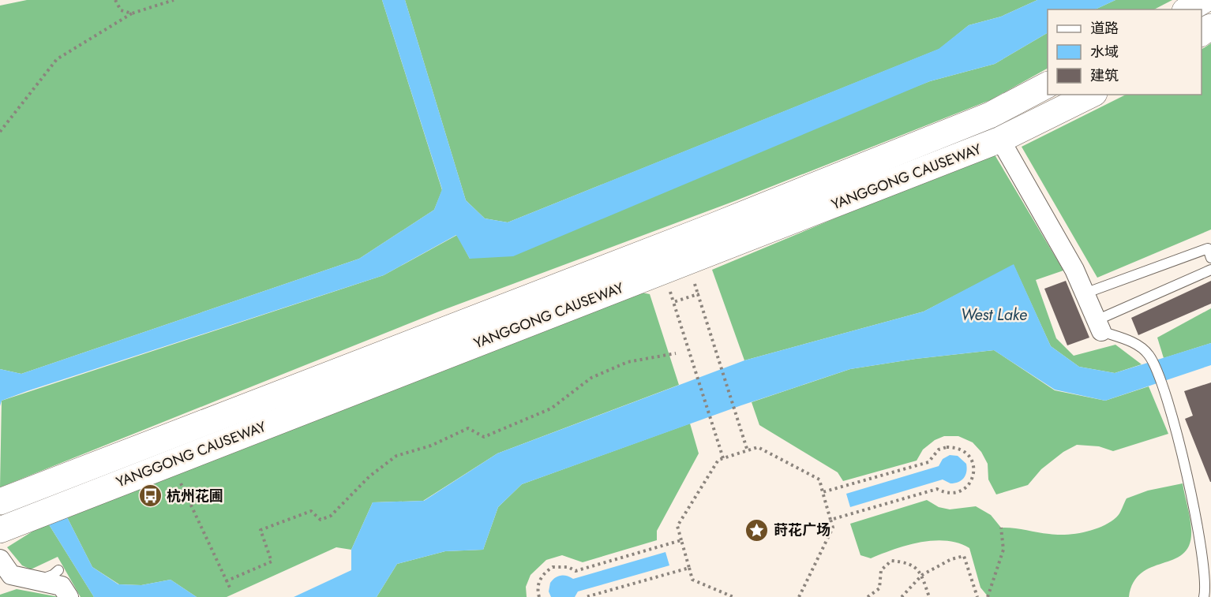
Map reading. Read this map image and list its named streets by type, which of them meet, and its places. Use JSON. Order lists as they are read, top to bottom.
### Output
{
  "streets": {
    "main road": ["YANGGONG CAUSEWAY"]
  },
  "water": ["West Lake"],
  "places": {
    "bus stop": ["杭州花圃"],
    "place": ["莳花广场"]
  },
  "legend": ["道路", "水域", "建筑"]
}
